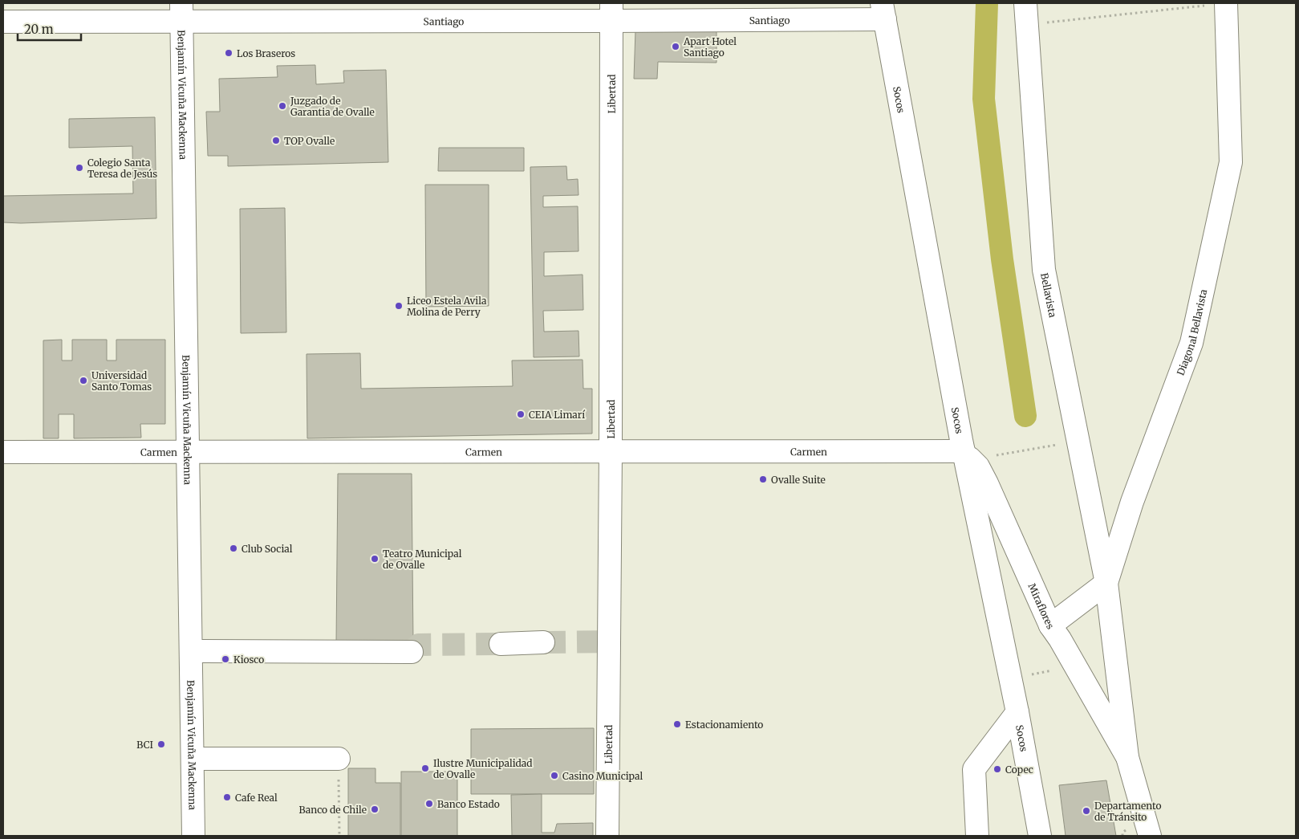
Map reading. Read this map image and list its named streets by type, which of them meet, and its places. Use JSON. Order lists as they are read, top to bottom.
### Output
{
  "streets": {
    "street": [
      "Santiago",
      "Benjamín Vicuña Mackenna",
      "Libertad",
      "Socos",
      "Bellavista",
      "Diagonal Bellavista",
      "Carmen",
      "Miraflores"
    ]
  },
  "crossings": [
    ["Santiago", "Benjamín Vicuña Mackenna"],
    ["Santiago", "Libertad"],
    ["Santiago", "Socos"],
    ["Benjamín Vicuña Mackenna", "Carmen"],
    ["Libertad", "Carmen"],
    ["Socos", "Carmen"],
    ["Socos", "Miraflores"],
    ["Bellavista", "Diagonal Bellavista"],
    ["Bellavista", "Miraflores"],
    ["Diagonal Bellavista", "Miraflores"],
    ["Carmen", "Miraflores"]
  ],
  "places": [
    "Apart Hotel Santiago",
    "Los Braseros",
    "Juzgado de Garantia de Ovalle",
    "TOP Ovalle",
    "Colegio Santa Teresa de Jesús",
    "Liceo Estela Avila Molina de Perry",
    "Universidad Santo Tomas",
    "CEIA Limarí",
    "Ovalle Suite",
    "Club Social",
    "Teatro Municipal de Ovalle",
    "Kiosco",
    "Estacionamiento",
    "BCI",
    "Ilustre Municipalidad de Ovalle",
    "Copec",
    "Casino Municipal",
    "Cafe Real",
    "Banco Estado",
    "Banco de Chile",
    "Departamento de Tránsito"
  ],
  "scale_bar": "20 m"
}
